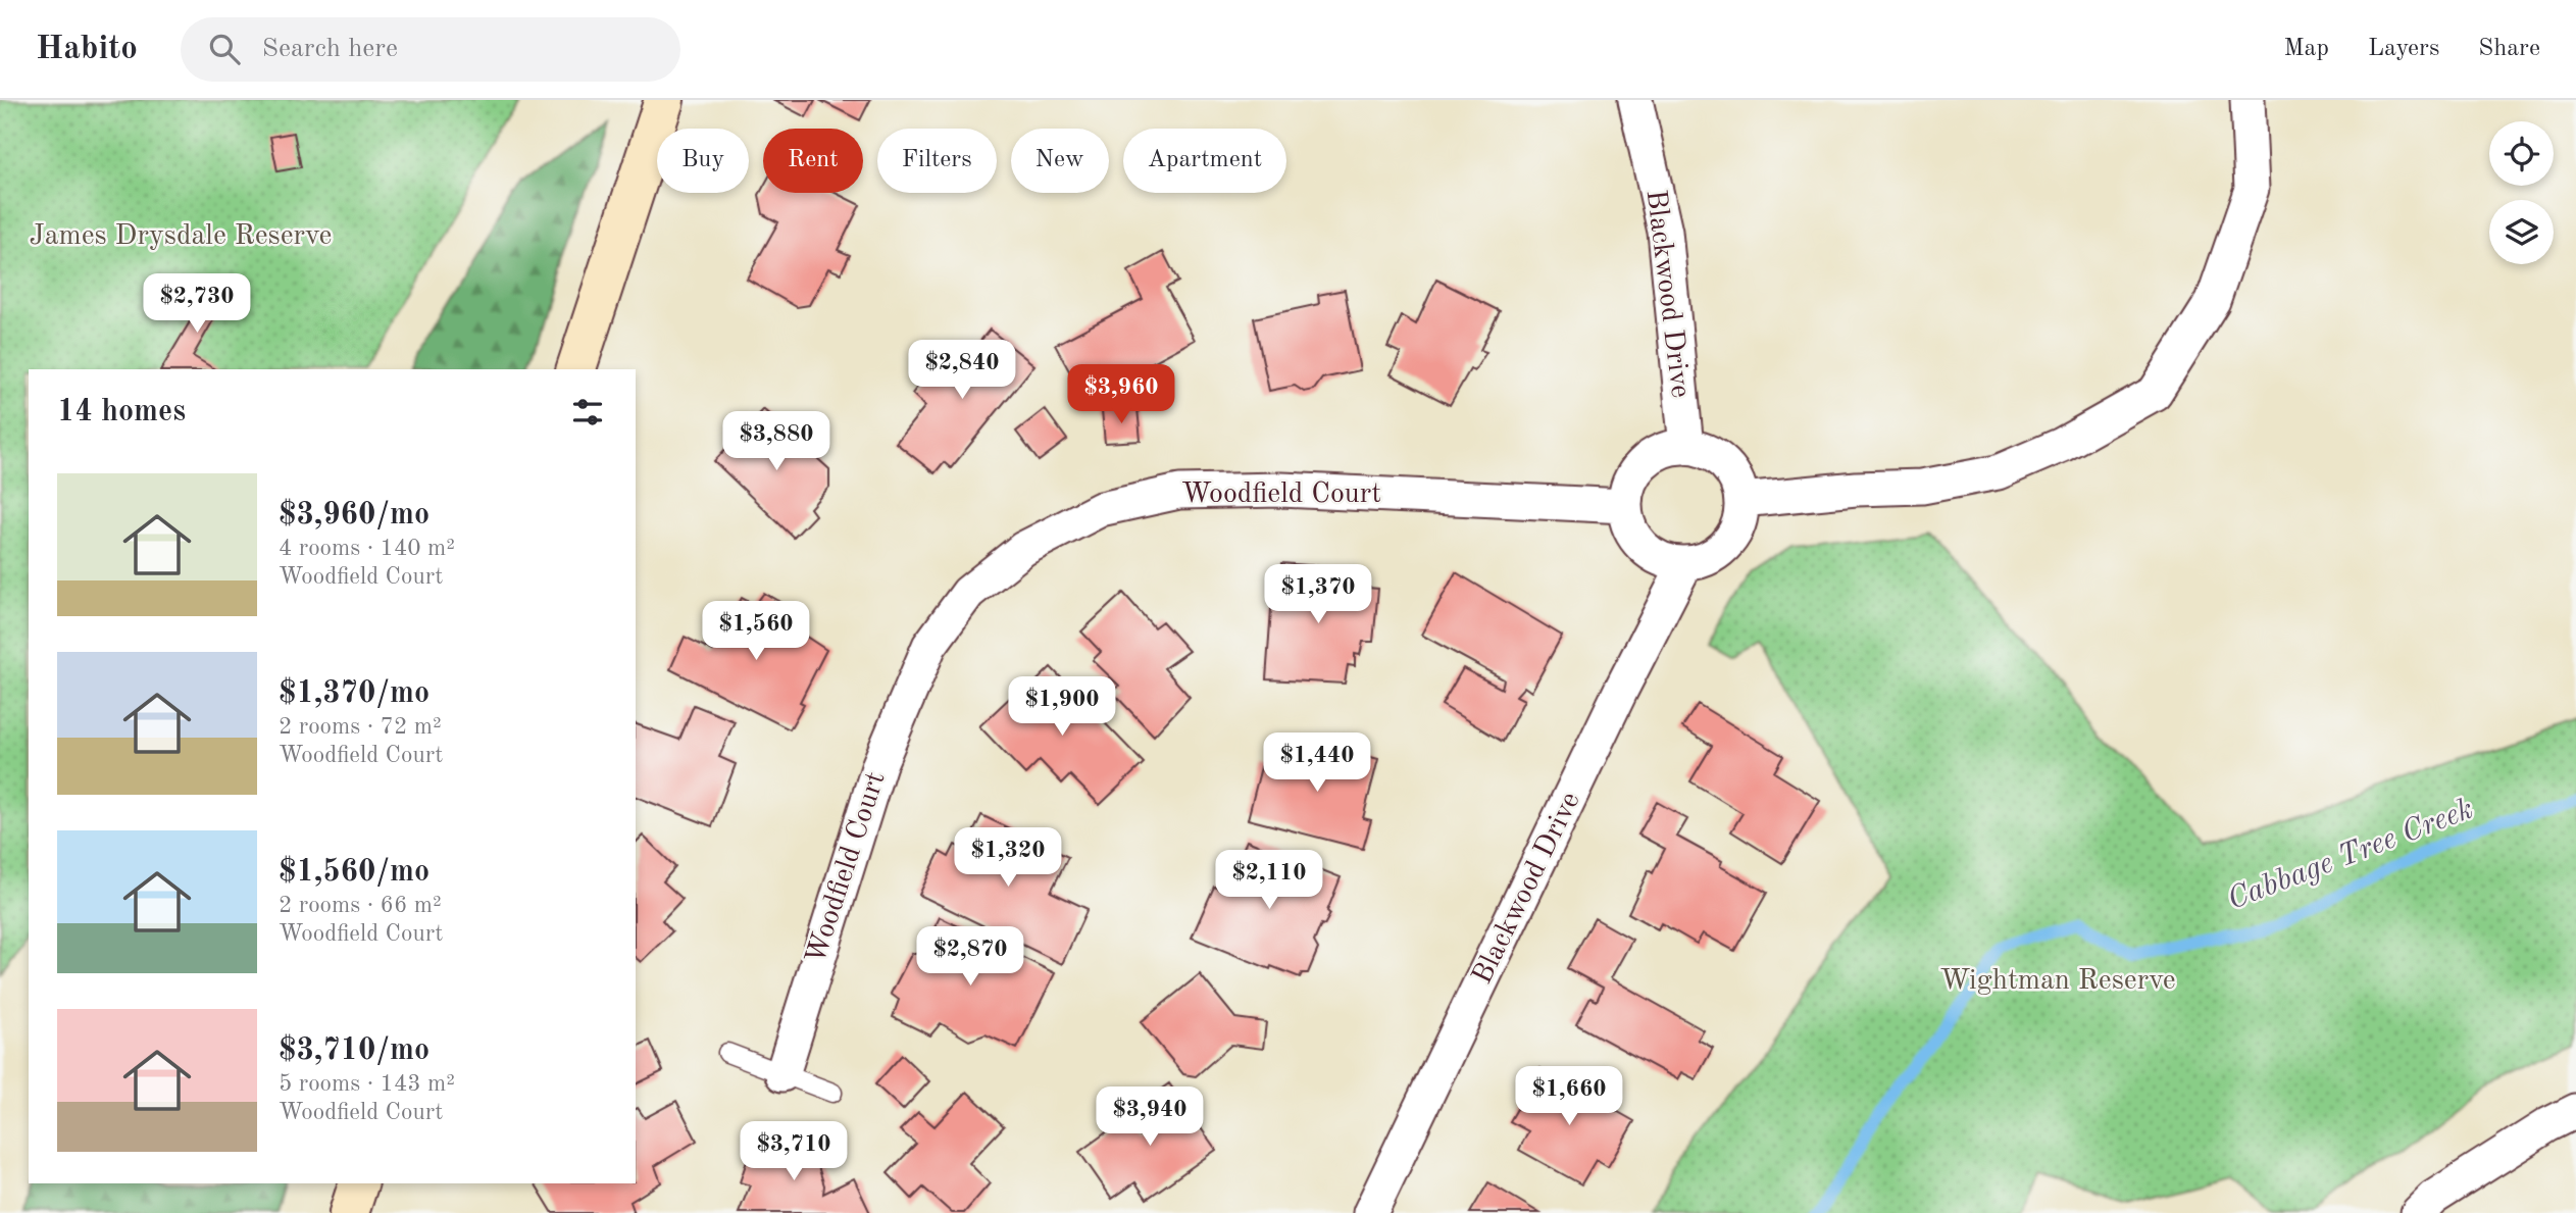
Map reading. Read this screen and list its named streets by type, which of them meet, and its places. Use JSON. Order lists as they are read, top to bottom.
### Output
{
  "streets": {
    "street": ["Blackwood Drive", "Woodfield Court"]
  },
  "crossings": [
    ["Blackwood Drive", "Woodfield Court"]
  ],
  "water": ["Cabbage Tree Creek"],
  "parks": ["James Drysdale Reserve", "Wightman Reserve"],
  "page": {
    "header": "Habito",
    "search": "Search here",
    "nav": ["Map", "Layers", "Share"],
    "chip": [
      "Buy",
      "Rent",
      "Filters",
      "New",
      "Apartment"
    ],
    "price": [
      "$2,730",
      "$2,840",
      "$3,960",
      "$3,880",
      "$1,370",
      "$1,560",
      "$1,900",
      "$1,440",
      "$1,320",
      "$2,110",
      "$2,870",
      "$1,660",
      "$3,940",
      "$3,710"
    ],
    "heading": "14 homes",
    "list": [
      {
        "name": "$3,960/mo",
        "note": "4 rooms · 140 m² · Woodfield Court"
      },
      {
        "name": "$1,370/mo",
        "note": "2 rooms · 72 m² · Woodfield Court"
      },
      {
        "name": "$1,560/mo",
        "note": "2 rooms · 66 m² · Woodfield Court"
      },
      {
        "name": "$3,710/mo",
        "note": "5 rooms · 143 m² · Woodfield Court"
      }
    ]
  }
}
